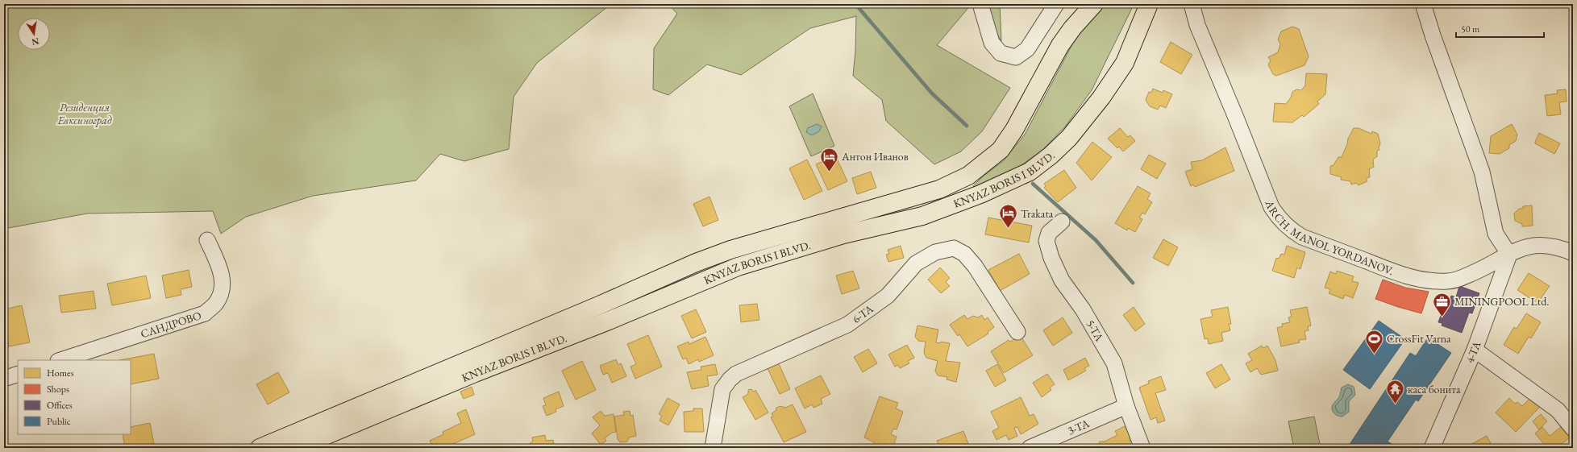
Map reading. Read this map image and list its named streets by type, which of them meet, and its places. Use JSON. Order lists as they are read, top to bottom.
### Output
{
  "streets": {
    "highway": ["KNYAZ BORIS I BLVD."],
    "street": [
      "ARCH. MANOL YORDANOV.",
      "6-ТА",
      "САНДРОВО",
      "5-ТА",
      "4-ТА",
      "3-ТА"
    ]
  },
  "crossings": [
    ["ARCH. MANOL YORDANOV.", "4-ТА"],
    ["5-ТА", "3-ТА"]
  ],
  "parks": ["Резиденция Евксиноград"],
  "places": {
    "hotel": ["Антон Иванов", "Trakata"],
    "office": ["MININGPOOL Ltd."],
    "sports": ["CrossFit Varna"],
    "temple": ["каса бонита"]
  },
  "legend": [
    "Homes",
    "Shops",
    "Offices",
    "Public"
  ],
  "scale_bar": "50 m",
  "north": "bottom"
}
